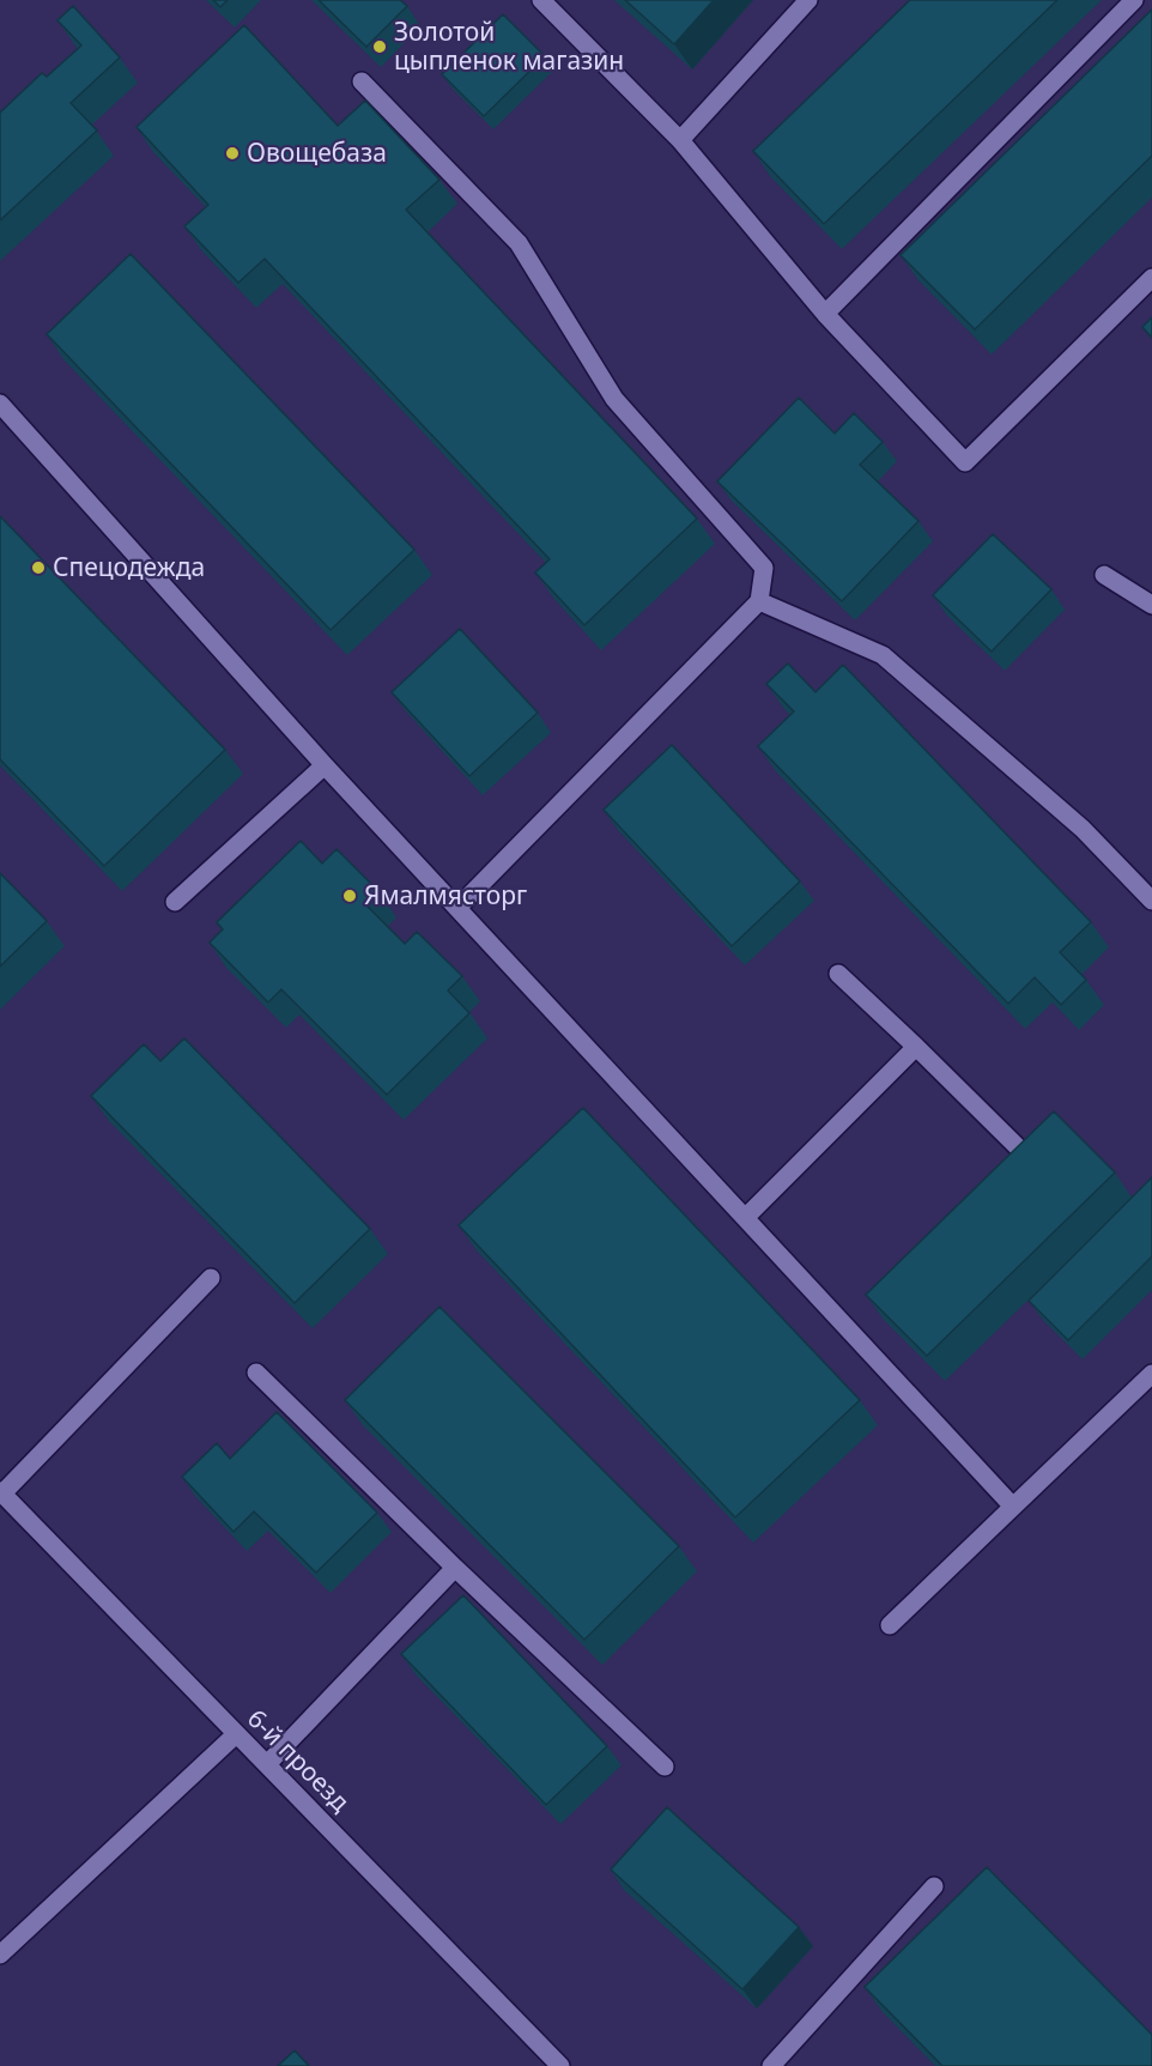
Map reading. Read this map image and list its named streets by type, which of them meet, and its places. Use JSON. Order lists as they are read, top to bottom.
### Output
{
  "streets": {
    "street": ["6-й проезд"]
  },
  "places": [
    "Золотой цыпленок магазин",
    "Овощебаза",
    "Спецодежда",
    "Ямалмясторг"
  ]
}
